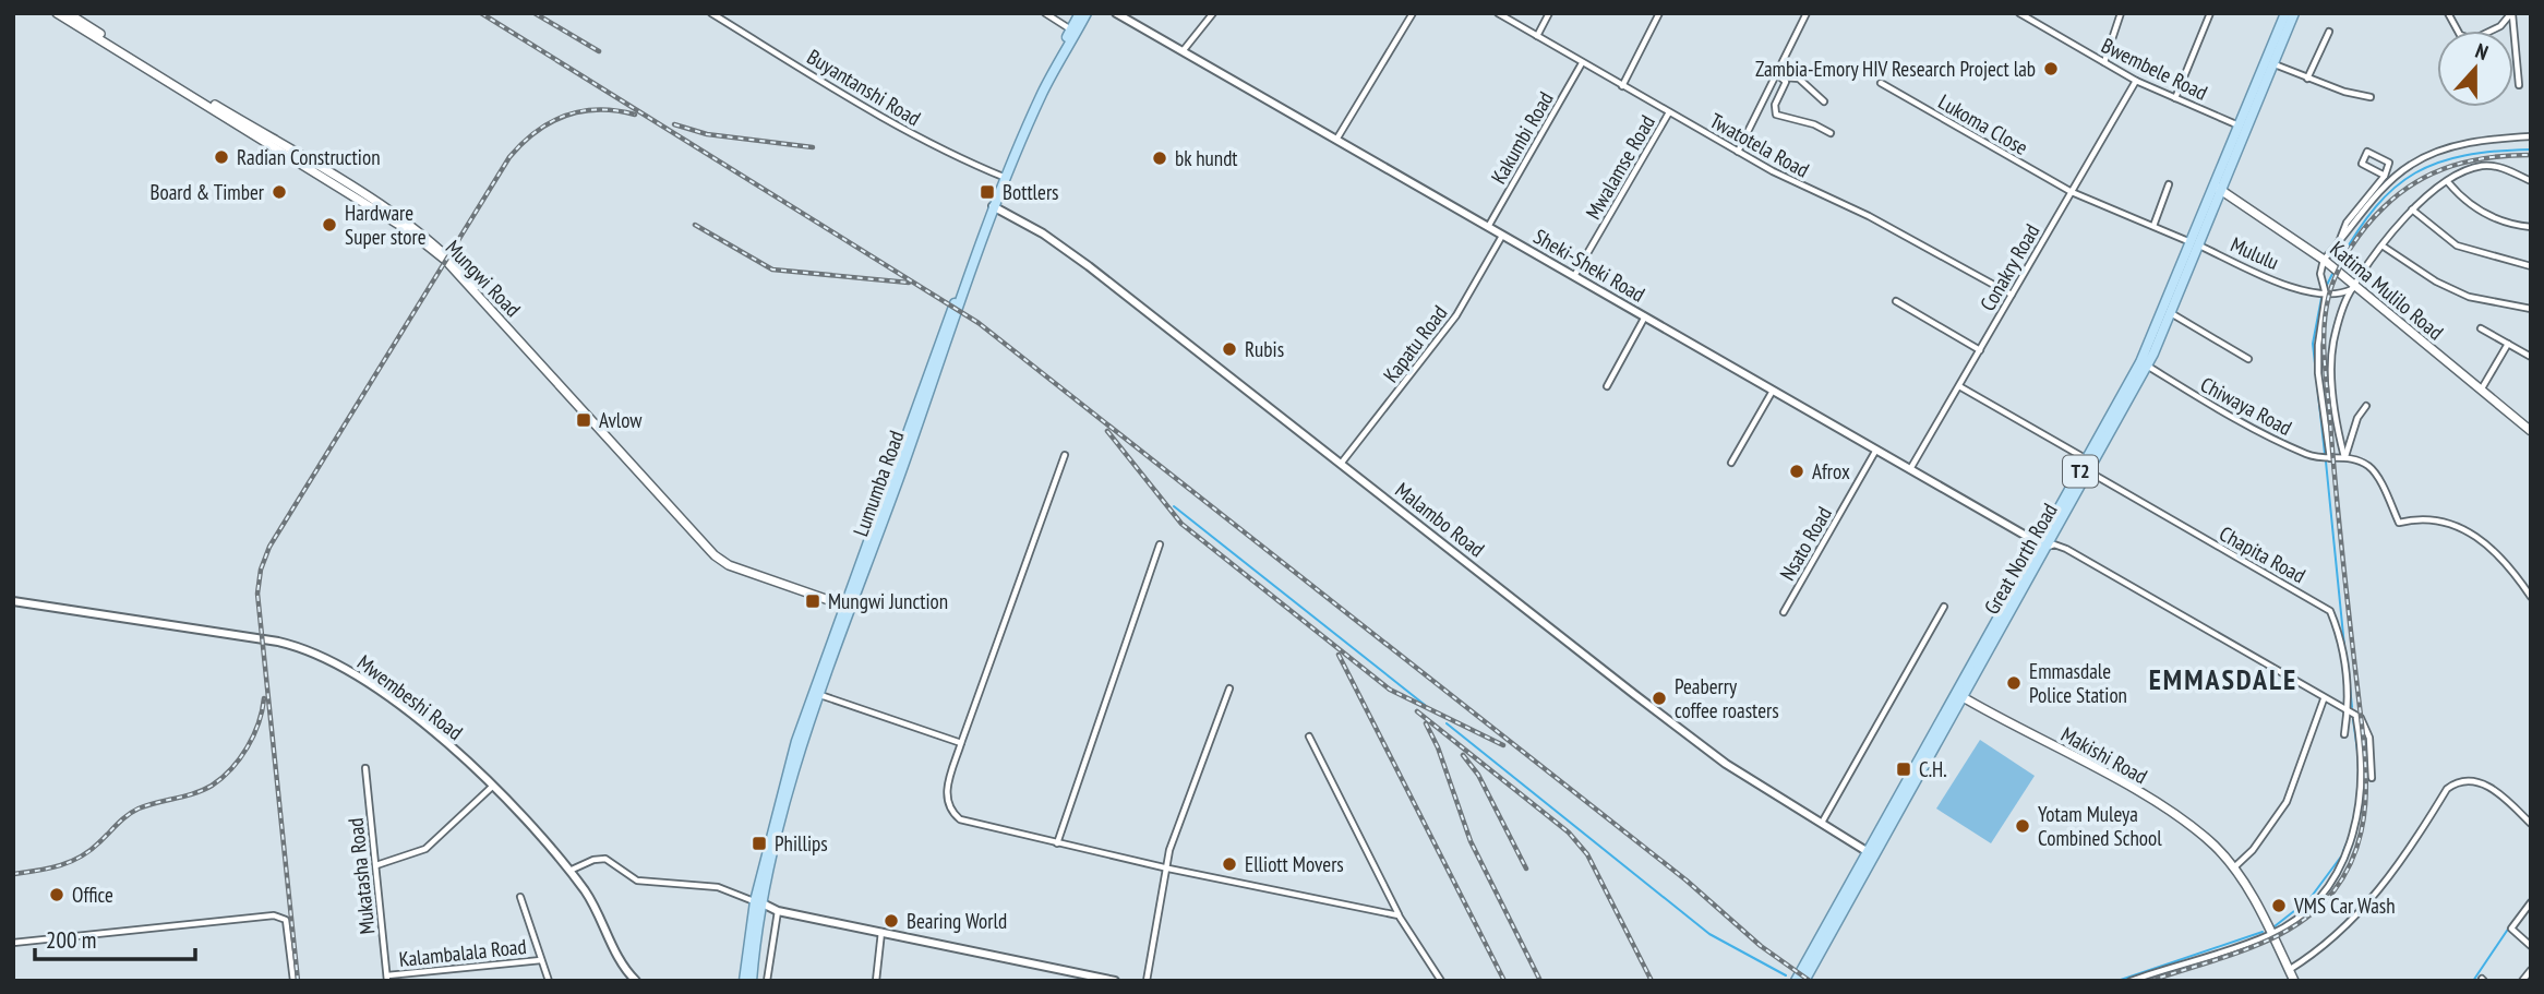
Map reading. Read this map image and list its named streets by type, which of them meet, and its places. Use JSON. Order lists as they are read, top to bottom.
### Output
{
  "streets": {
    "main road": [
      "Mungwi Road",
      "Katima Mulilo Road",
      "T2",
      "Lumumba Road",
      "Great North Road",
      "Makishi Road"
    ],
    "street": [
      "Bwembele Road",
      "Buyantanshi Road",
      "Lukoma Close",
      "Kakumbi Road",
      "Twatotela Road",
      "Mwalamse Road",
      "Mululu",
      "Sheki-Sheki Road",
      "Conakry Road",
      "Kapatu Road",
      "Chiwaya Road",
      "Malambo Road",
      "Nsato Road",
      "Chapita Road",
      "Mwembeshi Road",
      "Mukatasha Road",
      "Kalambalala Road"
    ]
  },
  "crossings": [
    ["Bwembele Road", "Conakry Road"],
    ["Bwembele Road", "Great North Road"],
    ["Buyantanshi Road", "Lumumba Road"],
    ["Lukoma Close", "Mululu"],
    ["Lukoma Close", "Conakry Road"],
    ["Kakumbi Road", "Twatotela Road"],
    ["Kakumbi Road", "Sheki-Sheki Road"],
    ["Twatotela Road", "Mwalamse Road"],
    ["Twatotela Road", "Conakry Road"],
    ["Mwalamse Road", "Sheki-Sheki Road"],
    ["Mululu", "Great North Road"],
    ["Sheki-Sheki Road", "Conakry Road"],
    ["Sheki-Sheki Road", "Kapatu Road"],
    ["Sheki-Sheki Road", "Nsato Road"],
    ["Sheki-Sheki Road", "Great North Road"],
    ["Mungwi Road", "Lumumba Road"],
    ["Katima Mulilo Road", "Great North Road"],
    ["Kapatu Road", "Malambo Road"],
    ["Chiwaya Road", "Great North Road"],
    ["Lumumba Road", "Malambo Road"],
    ["Malambo Road", "Great North Road"],
    ["Chapita Road", "Great North Road"],
    ["Great North Road", "Makishi Road"],
    ["Mukatasha Road", "Kalambalala Road"]
  ],
  "districts": ["EMMASDALE"],
  "places": {
    "other": [
      "Zambia-Emory HIV Research Project lab",
      "Radian Construction",
      "bk hundt",
      "Board & Timber",
      "Hardware Super store",
      "Rubis",
      "Afrox",
      "Emmasdale Police Station",
      "Peaberry coffee roasters",
      "Yotam Muleya Combined School",
      "Elliott Movers",
      "Office",
      "VMS Car Wash",
      "Bearing World"
    ],
    "transit": [
      "Bottlers",
      "Avlow",
      "Mungwi Junction",
      "C.H.",
      "Phillips"
    ]
  },
  "scale_bar": "200 m",
  "north": "top"
}
